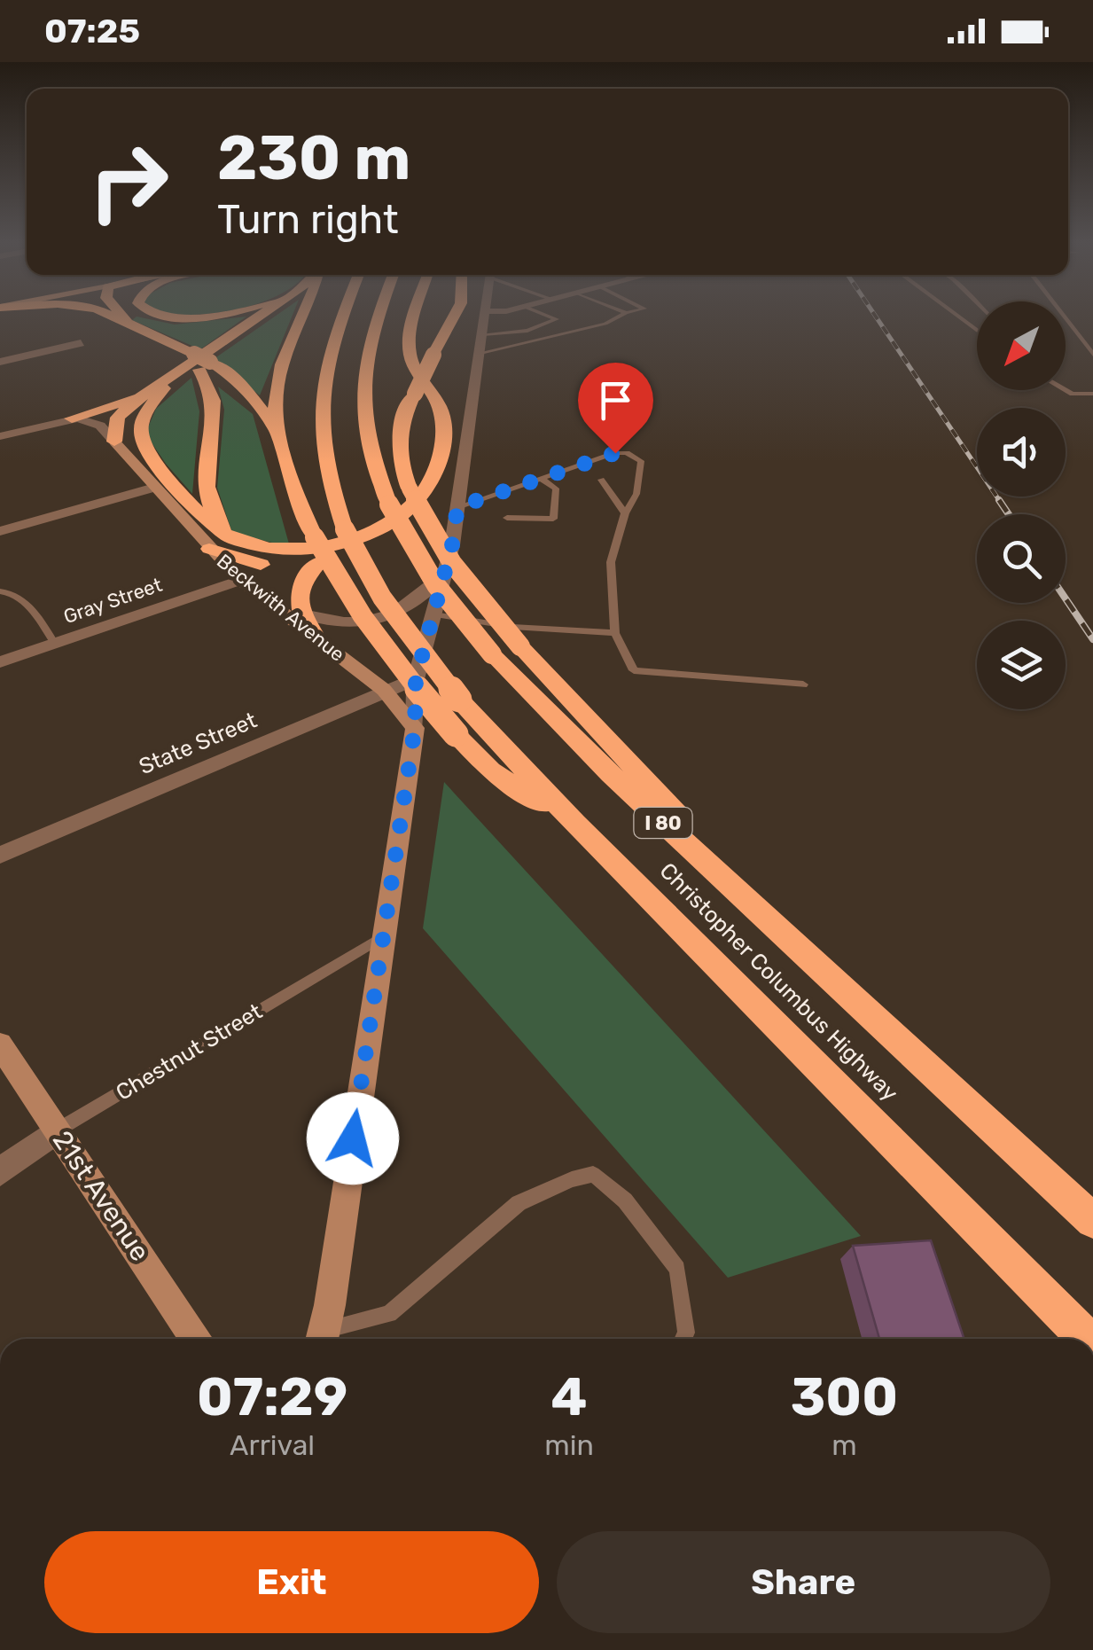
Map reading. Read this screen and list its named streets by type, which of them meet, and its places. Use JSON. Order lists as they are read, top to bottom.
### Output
{
  "streets": {
    "highway": ["I 80", "Christopher Columbus Highway"],
    "street": [
      "Gray Street",
      "Beckwith Avenue",
      "State Street",
      "Chestnut Street",
      "21st Avenue"
    ]
  },
  "crossings": [
    ["Gray Street", "Beckwith Avenue"],
    ["Beckwith Avenue", "State Street"],
    ["Chestnut Street", "21st Avenue"]
  ],
  "north": "bottom left",
  "page": {
    "status": "07:25",
    "turn": ["230 m", "Turn right"],
    "eta": [
      "07:29",
      "Arrival",
      "4",
      "min",
      "300",
      "m"
    ],
    "buttons": ["Exit", "Share"]
  }
}
